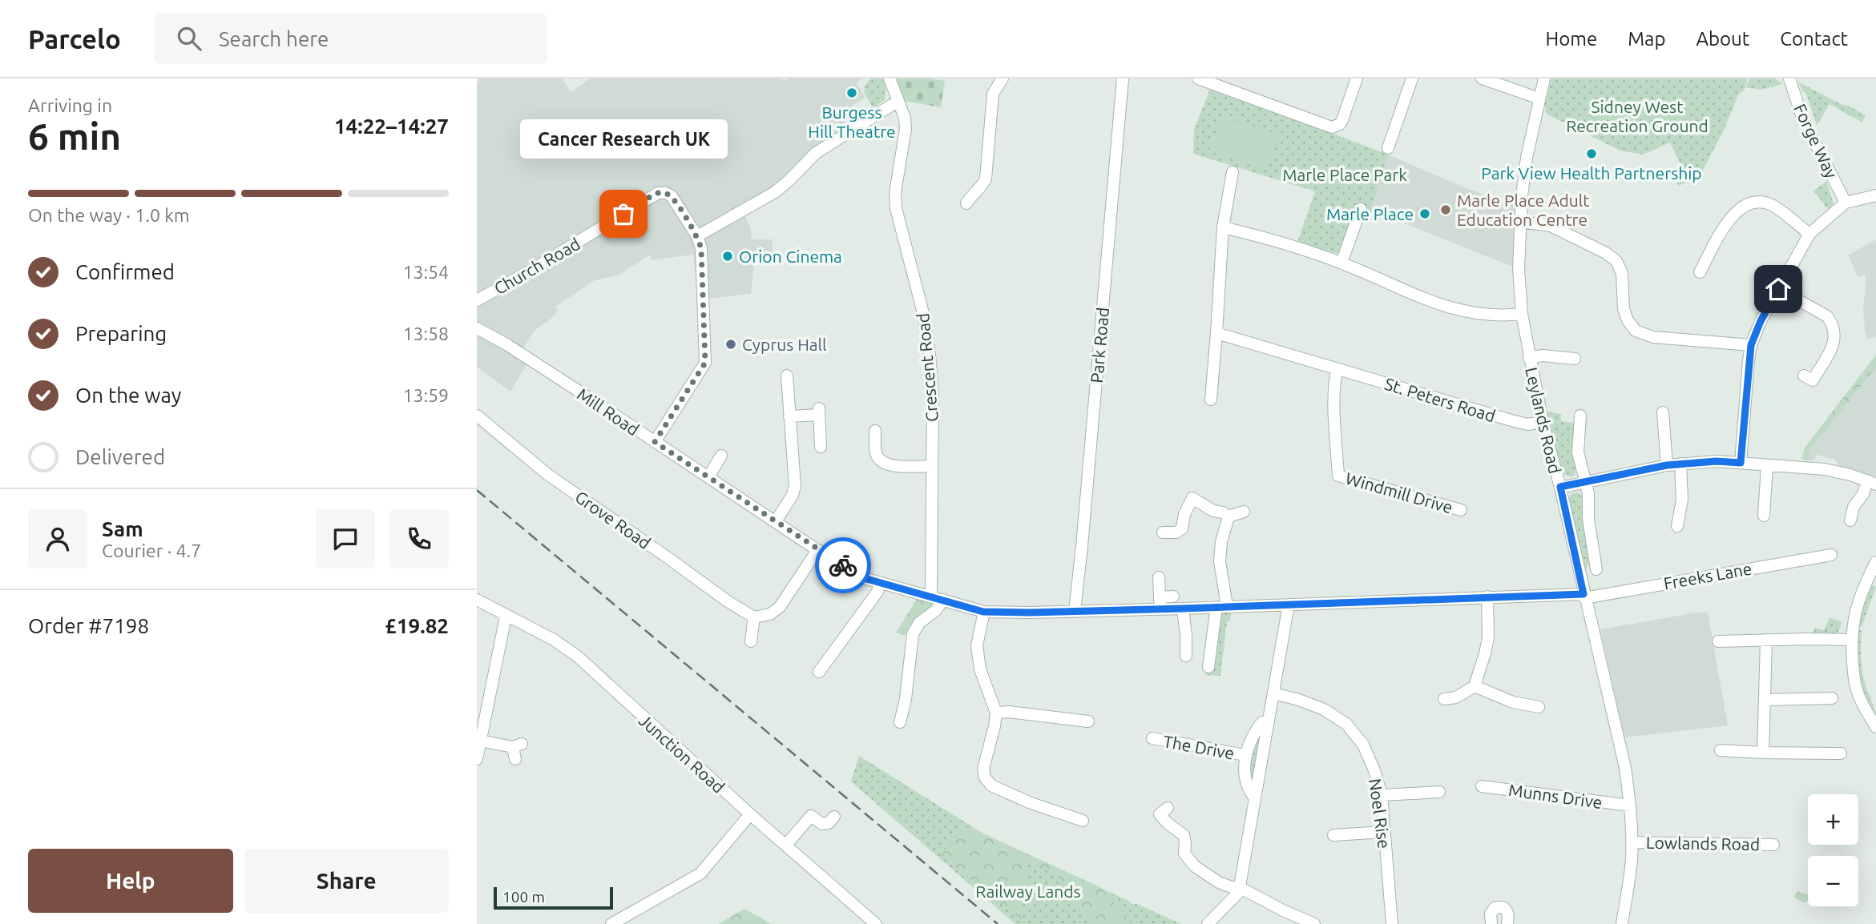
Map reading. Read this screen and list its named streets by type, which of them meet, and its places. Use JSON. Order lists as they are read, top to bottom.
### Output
{
  "streets": {
    "street": [
      "Forge Way",
      "Church Road",
      "Park Road",
      "Crescent Road",
      "St. Peters Road",
      "Mill Road",
      "Leylands Road",
      "Windmill Drive",
      "Grove Road",
      "Freeks Lane",
      "The Drive",
      "Junction Road",
      "Munns Drive",
      "Noel Rise",
      "Lowlands Road"
    ]
  },
  "crossings": [
    ["Park Road", "Mill Road"],
    ["Crescent Road", "Mill Road"],
    ["St. Peters Road", "Leylands Road"],
    ["St. Peters Road", "Windmill Drive"],
    ["Mill Road", "Leylands Road"],
    ["Mill Road", "Freeks Lane"],
    ["Leylands Road", "Freeks Lane"],
    ["Leylands Road", "Munns Drive"],
    ["Leylands Road", "Lowlands Road"]
  ],
  "parks": ["Sidney West Recreation Ground", "Marle Place Park", "Railway Lands"],
  "places": [
    "Burgess Hill Theatre",
    "Park View Health Partnership",
    "Marle Place Adult Education Centre",
    "Cancer Research UK",
    "Marle Place",
    "Orion Cinema",
    "Cyprus Hall"
  ],
  "scale_bar": "100 m",
  "page": {
    "header": "Parcelo",
    "search": "Search here",
    "nav": [
      "Home",
      "Map",
      "About",
      "Contact"
    ],
    "heading": ["6 min", "Arriving in", "14:22–14:27"],
    "panel": [
      "Sam",
      "Courier · 4.7",
      "Order #7198",
      "£19.82"
    ],
    "bubble": "Cancer Research UK",
    "bar": "On the way · 1.0 km",
    "list": [
      ["Confirmed", "13:54"],
      ["Preparing", "13:58"],
      ["On the way", "13:59"],
      "Delivered"
    ],
    "map_buttons": ["+", "−"],
    "buttons": ["Help", "Share"],
    "scale": "100 m"
  }
}
